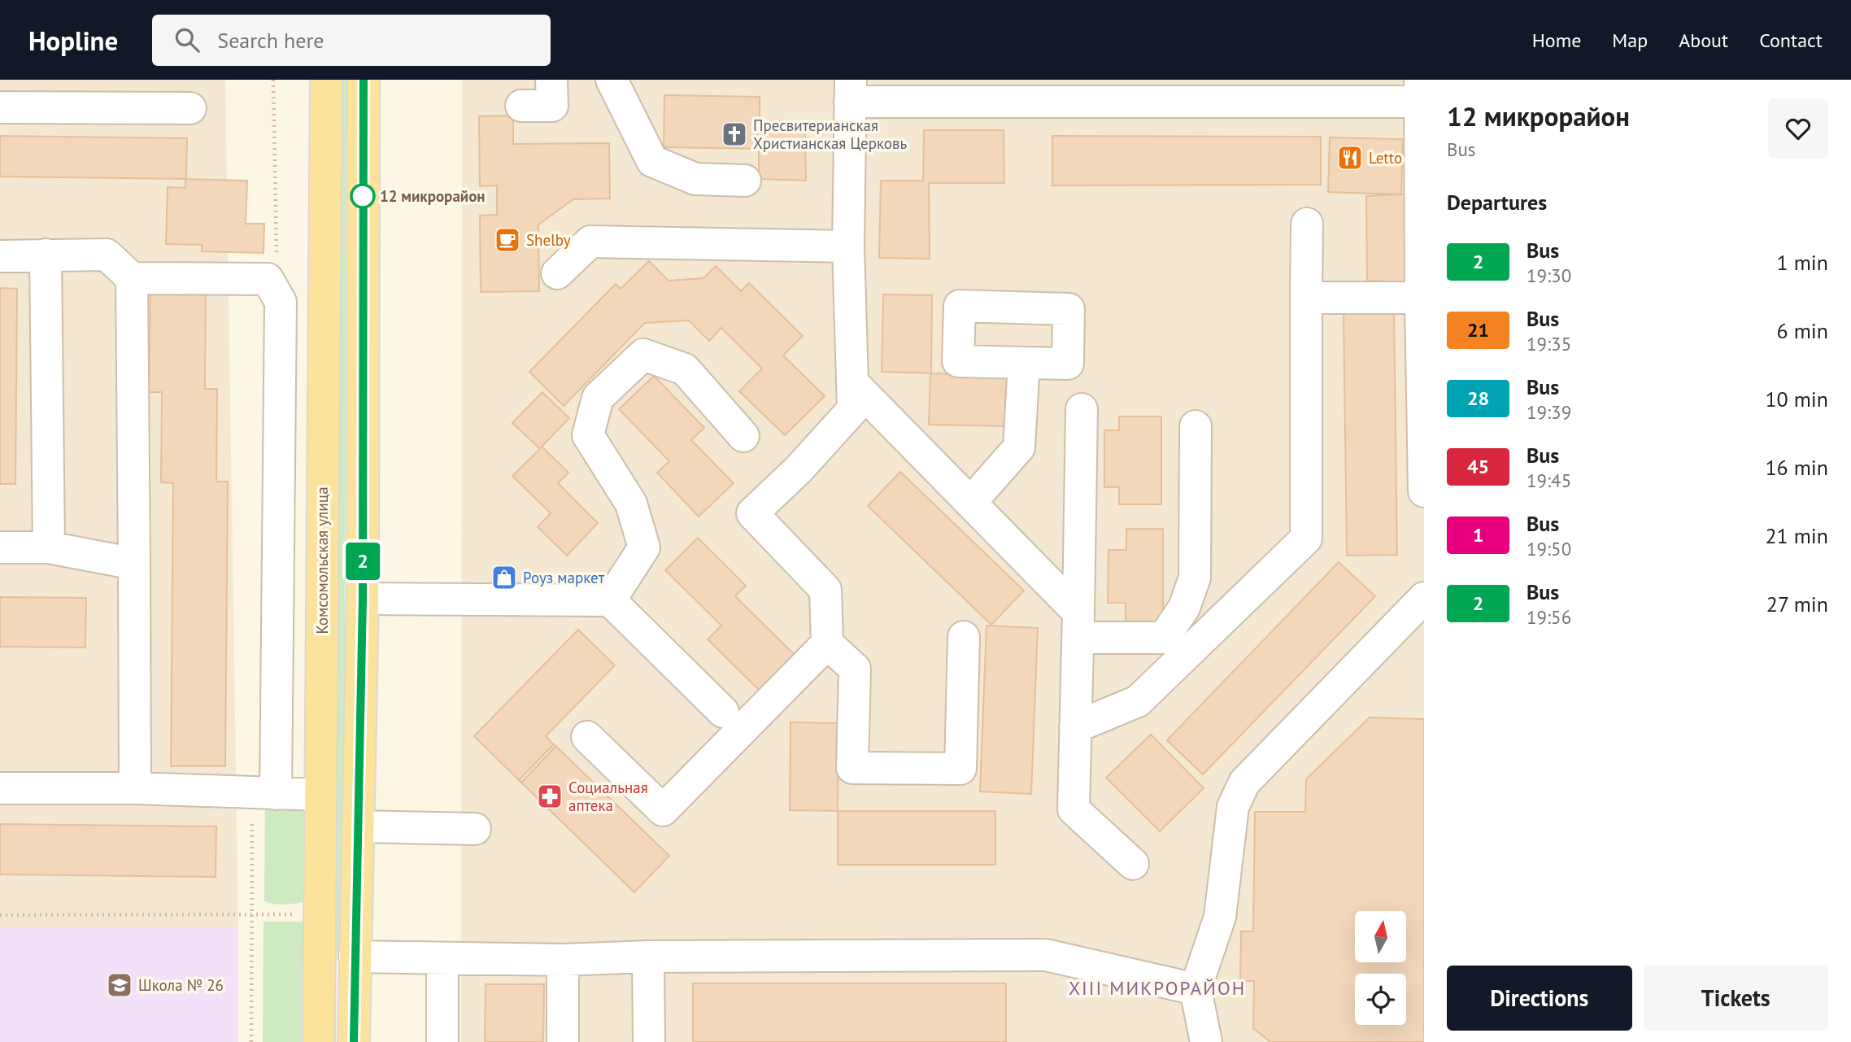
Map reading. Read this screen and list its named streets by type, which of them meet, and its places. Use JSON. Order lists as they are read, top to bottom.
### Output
{
  "streets": {
    "main road": ["Комсомольская улица"]
  },
  "districts": ["XIII МИКРОРАЙОН"],
  "places": {
    "church": ["Пресвитерианская Христианская Церковь"],
    "restaurant": ["Letto"],
    "other": ["12 микрорайон"],
    "cafe": ["Shelby"],
    "shop": ["Роуз маркет"],
    "pharmacy": ["Социальная аптека"],
    "school or university": ["Школа № 26"]
  },
  "lines": ["bus line 2"],
  "north": "top",
  "page": {
    "header": "Hopline",
    "search": "Search here",
    "nav": [
      "Home",
      "Map",
      "About",
      "Contact"
    ],
    "on_map": "2",
    "heading": [
      ["12 микрорайон", "Bus"],
      "Departures"
    ],
    "list": [
      {
        "mark": "2",
        "name": "Bus",
        "note": "19:30",
        "value": "1 min"
      },
      {
        "mark": "21",
        "name": "Bus",
        "note": "19:35",
        "value": "6 min"
      },
      {
        "mark": "28",
        "name": "Bus",
        "note": "19:39",
        "value": "10 min"
      },
      {
        "mark": "45",
        "name": "Bus",
        "note": "19:45",
        "value": "16 min"
      },
      {
        "mark": "1",
        "name": "Bus",
        "note": "19:50",
        "value": "21 min"
      },
      {
        "mark": "2",
        "name": "Bus",
        "note": "19:56",
        "value": "27 min"
      }
    ],
    "buttons": ["Directions", "Tickets"]
  }
}
